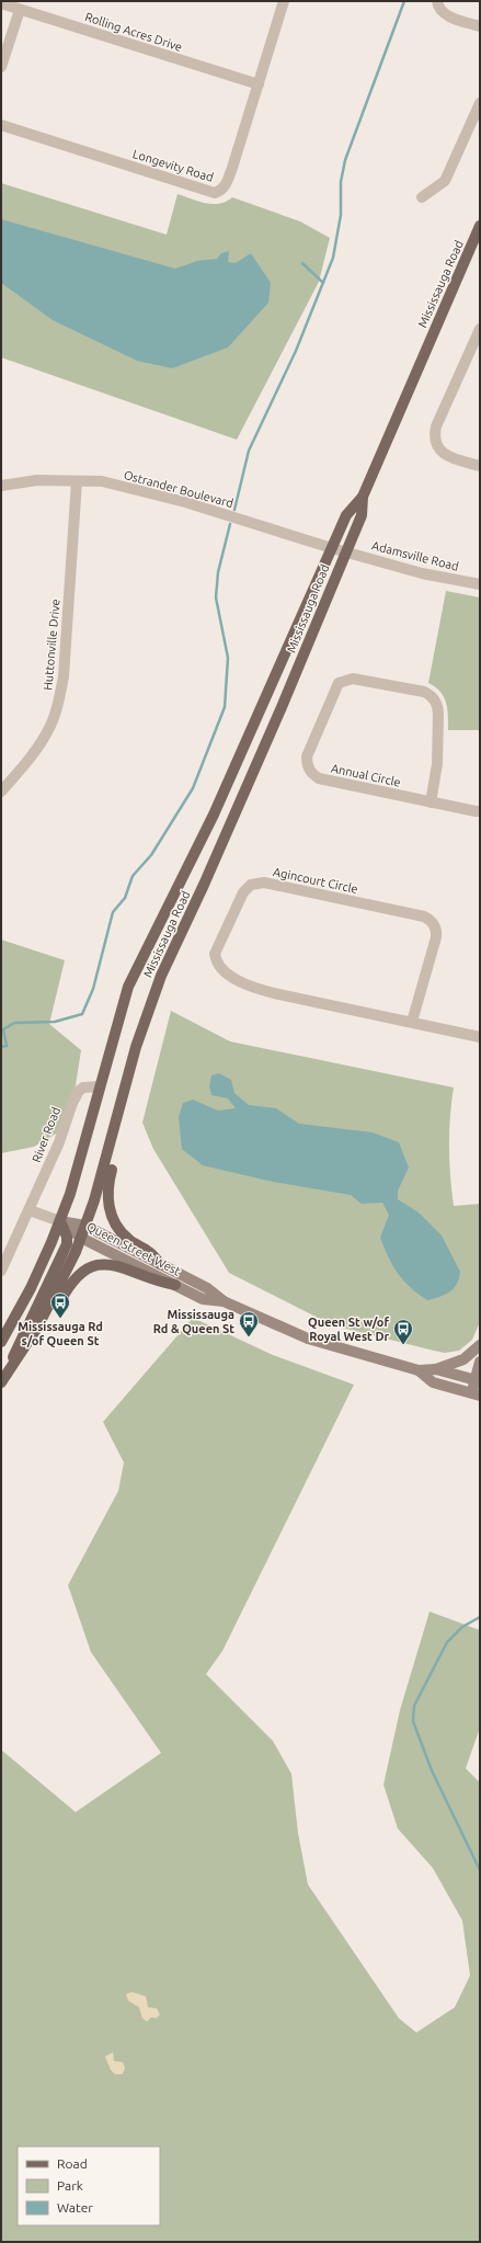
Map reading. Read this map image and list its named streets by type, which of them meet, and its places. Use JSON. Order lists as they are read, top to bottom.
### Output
{
  "streets": {
    "main road": ["Mississauga Road", "Queen Street West"],
    "street": [
      "Rolling Acres Drive",
      "Longevity Road",
      "Ostrander Boulevard",
      "Adamsville Road",
      "Huttonville Drive",
      "Annual Circle",
      "Agincourt Circle",
      "River Road"
    ]
  },
  "crossings": [
    ["Rolling Acres Drive", "Longevity Road"],
    ["Mississauga Road", "Ostrander Boulevard"],
    ["Mississauga Road", "Adamsville Road"],
    ["Mississauga Road", "River Road"],
    ["Mississauga Road", "Queen Street West"],
    ["Ostrander Boulevard", "Adamsville Road"],
    ["Ostrander Boulevard", "Huttonville Drive"]
  ],
  "places": {
    "bus stop": ["Mississauga Rd s/of Queen St", "Mississauga Rd & Queen St", "Queen St w/of Royal West Dr"]
  },
  "legend": ["Road", "Park", "Water"]
}
